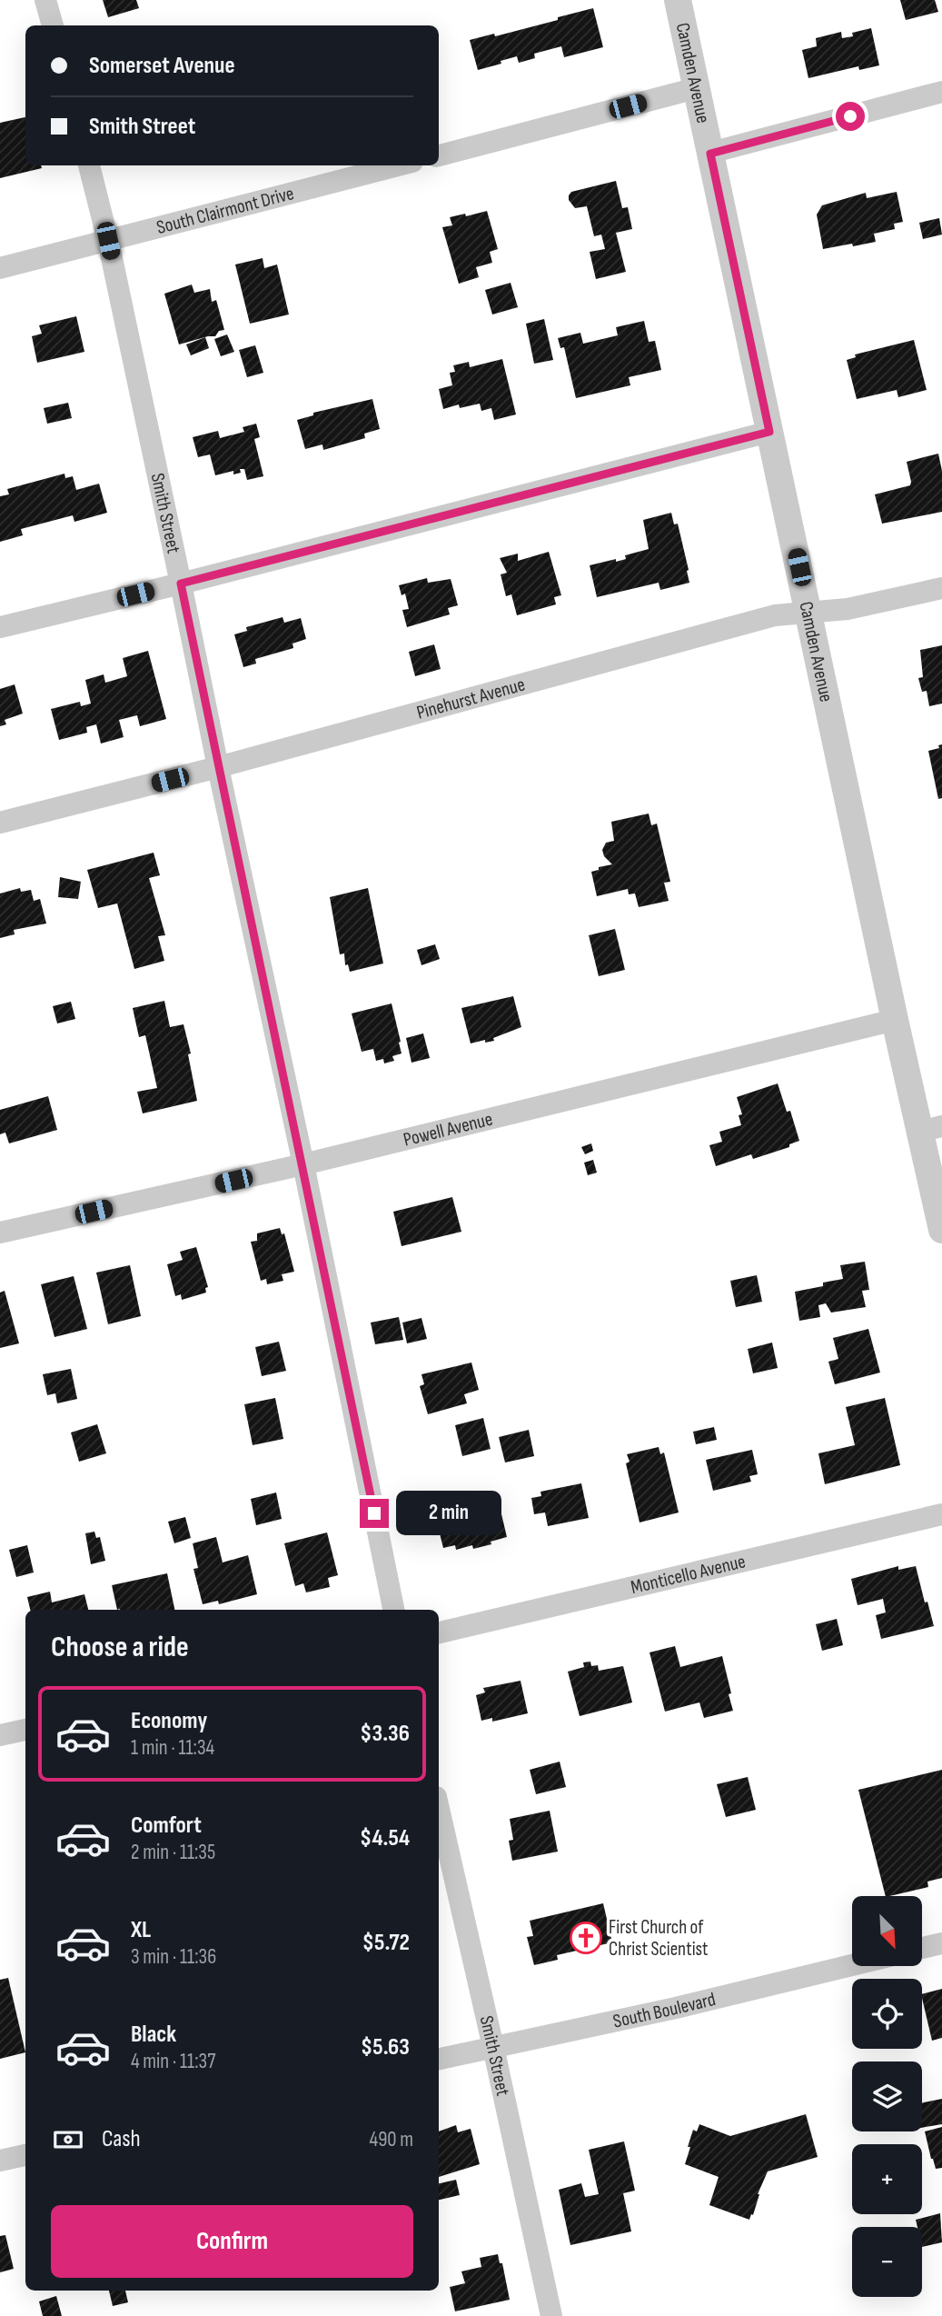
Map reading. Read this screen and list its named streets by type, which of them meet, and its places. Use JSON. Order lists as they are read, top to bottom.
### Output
{
  "streets": {
    "street": [
      "Camden Avenue",
      "South Clairmont Drive",
      "Smith Street",
      "Pinehurst Avenue",
      "Powell Avenue",
      "Monticello Avenue",
      "South Boulevard"
    ]
  },
  "crossings": [
    ["Camden Avenue", "Pinehurst Avenue"],
    ["Camden Avenue", "Powell Avenue"],
    ["South Clairmont Drive", "Smith Street"],
    ["Smith Street", "Pinehurst Avenue"],
    ["Smith Street", "Powell Avenue"],
    ["Smith Street", "South Boulevard"]
  ],
  "places": {
    "church": ["First Church of Christ Scientist"]
  },
  "north": "bottom right",
  "page": {
    "banner": ["Somerset Avenue", "Smith Street"],
    "bubble": "2 min",
    "heading": "Choose a ride",
    "list": [
      {
        "name": "Economy",
        "note": "1 min · 11:34",
        "value": "$3.36"
      },
      {
        "name": "Comfort",
        "note": "2 min · 11:35",
        "value": "$4.54"
      },
      {
        "name": "XL",
        "note": "3 min · 11:36",
        "value": "$5.72"
      },
      {
        "name": "Black",
        "note": "4 min · 11:37",
        "value": "$5.63"
      }
    ],
    "map_buttons": ["+", "−"],
    "pay": ["Cash", "490 m"],
    "buttons": "Confirm"
  }
}
